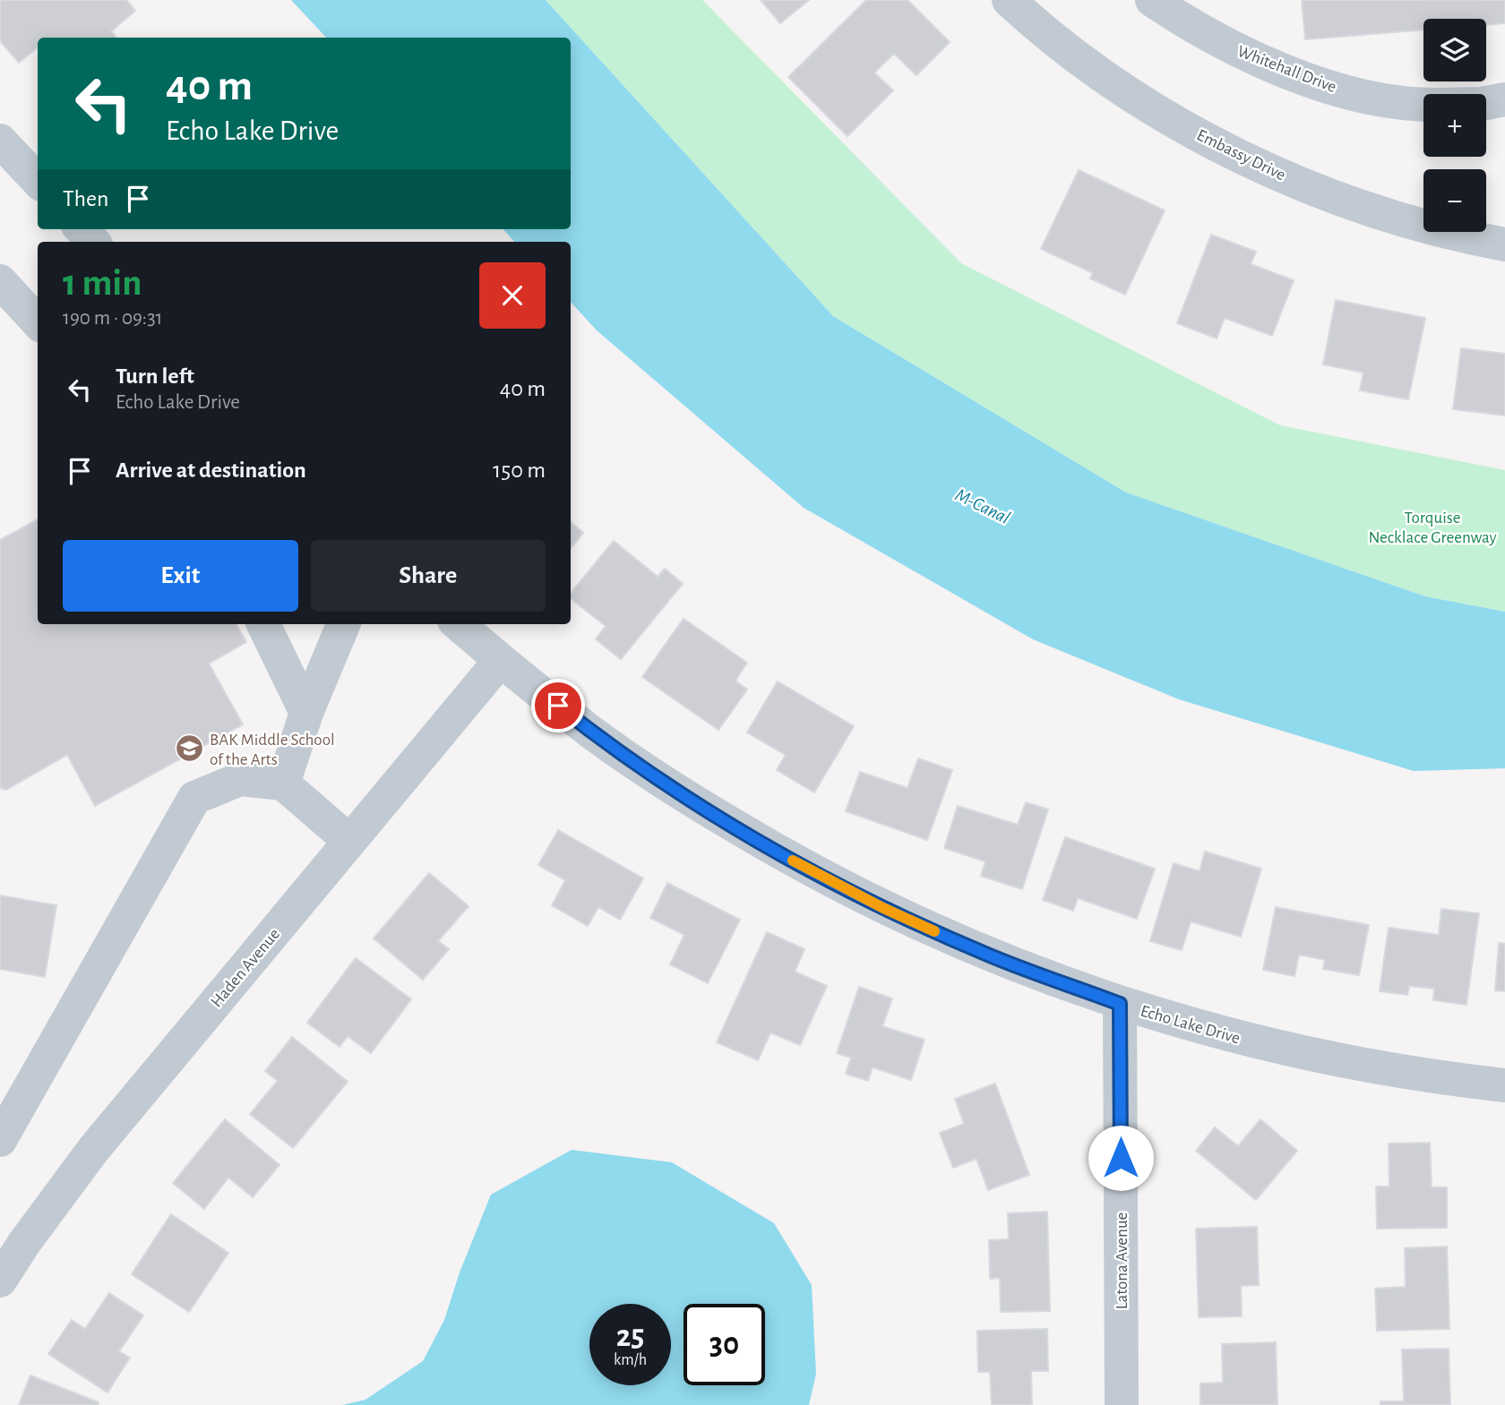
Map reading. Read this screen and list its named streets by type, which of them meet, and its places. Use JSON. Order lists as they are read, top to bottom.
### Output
{
  "streets": {
    "street": [
      "Whitehall Drive",
      "Embassy Drive",
      "Haden Avenue",
      "Echo Lake Drive",
      "Latona Avenue"
    ]
  },
  "crossings": [
    ["Haden Avenue", "Echo Lake Drive"],
    ["Echo Lake Drive", "Latona Avenue"]
  ],
  "water": ["M-Canal"],
  "parks": ["Torquise Necklace Greenway"],
  "places": {
    "school or university": ["BAK Middle School of the Arts"]
  },
  "page": {
    "map_buttons": ["+", "−"],
    "turn": ["40 m", "Echo Lake Drive"],
    "then": "Then",
    "heading": ["1 min", "190 m · 09:31"],
    "list": [
      {
        "name": "Turn left",
        "note": "Echo Lake Drive",
        "value": "40 m"
      },
      {
        "name": "Arrive at destination",
        "value": "150 m"
      }
    ],
    "buttons": ["Exit", "Share"],
    "speed": "25 km/h",
    "limit": "30"
  }
}
